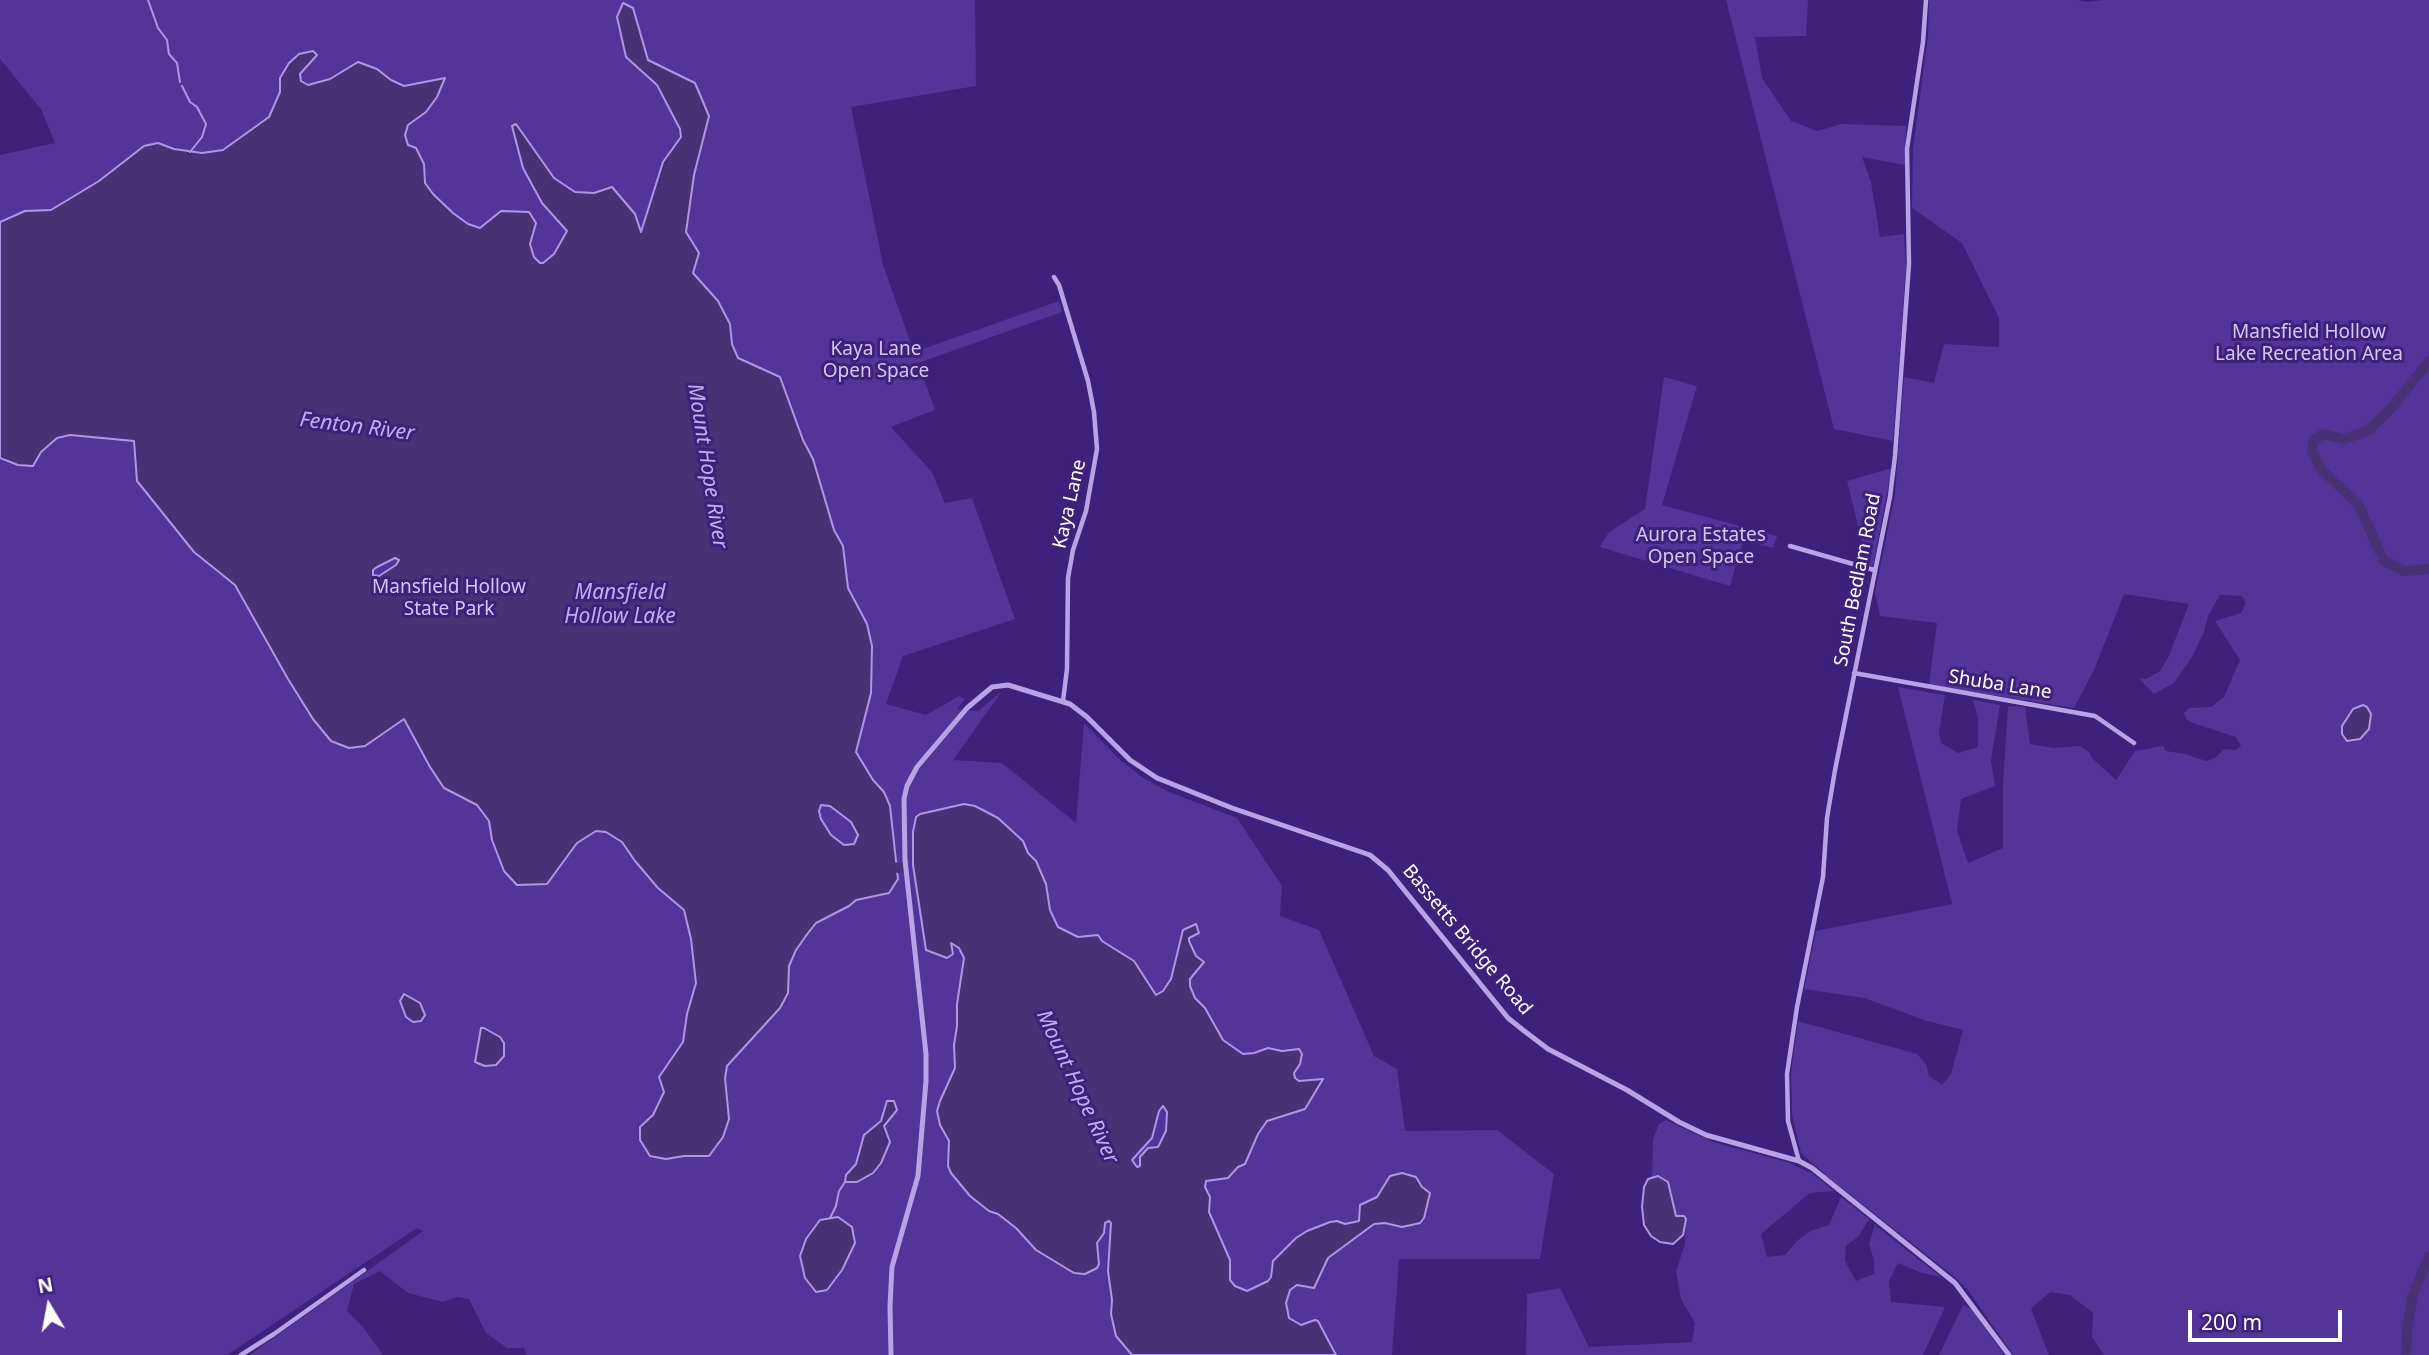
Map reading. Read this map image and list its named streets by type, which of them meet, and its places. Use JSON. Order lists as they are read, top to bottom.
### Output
{
  "streets": {
    "street": [
      "Kaya Lane",
      "South Bedlam Road",
      "Shuba Lane",
      "Bassetts Bridge Road"
    ]
  },
  "crossings": [
    ["Kaya Lane", "Bassetts Bridge Road"],
    ["South Bedlam Road", "Shuba Lane"],
    ["South Bedlam Road", "Bassetts Bridge Road"]
  ],
  "water": ["Fenton River", "Mount Hope River", "Mansfield Hollow Lake"],
  "parks": [
    "Mansfield Hollow Lake Recreation Area",
    "Kaya Lane Open Space",
    "Aurora Estates Open Space",
    "Mansfield Hollow State Park"
  ],
  "scale_bar": "200 m",
  "north": "top"
}
